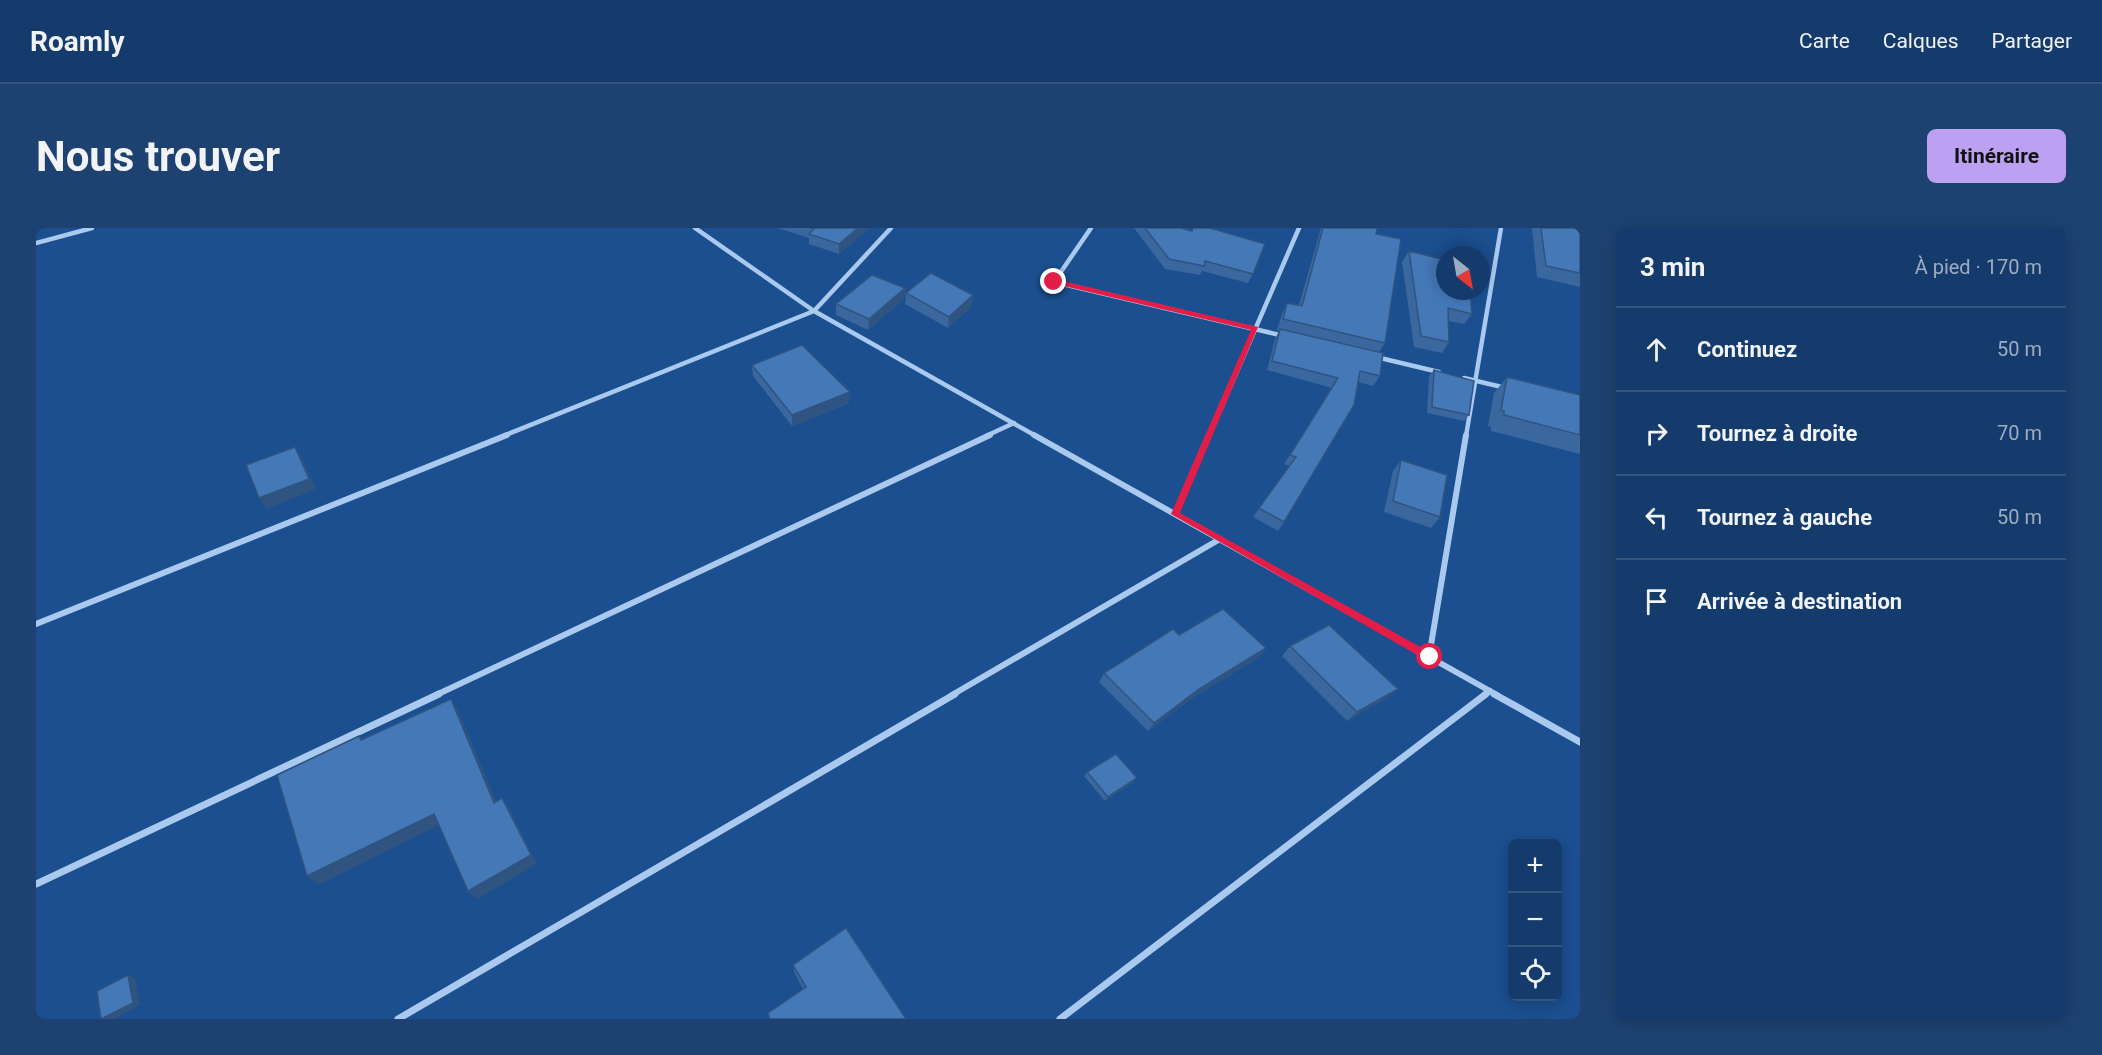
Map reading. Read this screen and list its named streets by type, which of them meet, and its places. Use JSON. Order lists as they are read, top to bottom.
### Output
{
  "north": "bottom right",
  "page": {
    "header": "Roamly",
    "nav": ["Carte", "Calques", "Partager"],
    "buttons": "Itinéraire",
    "title": "Nous trouver",
    "heading": ["3 min", "À pied · 170 m"],
    "list": [
      ["Continuez", "50 m"],
      ["Tournez à droite", "70 m"],
      ["Tournez à gauche", "50 m"],
      "Arrivée à destination"
    ],
    "map_buttons": ["+", "−"]
  }
}
